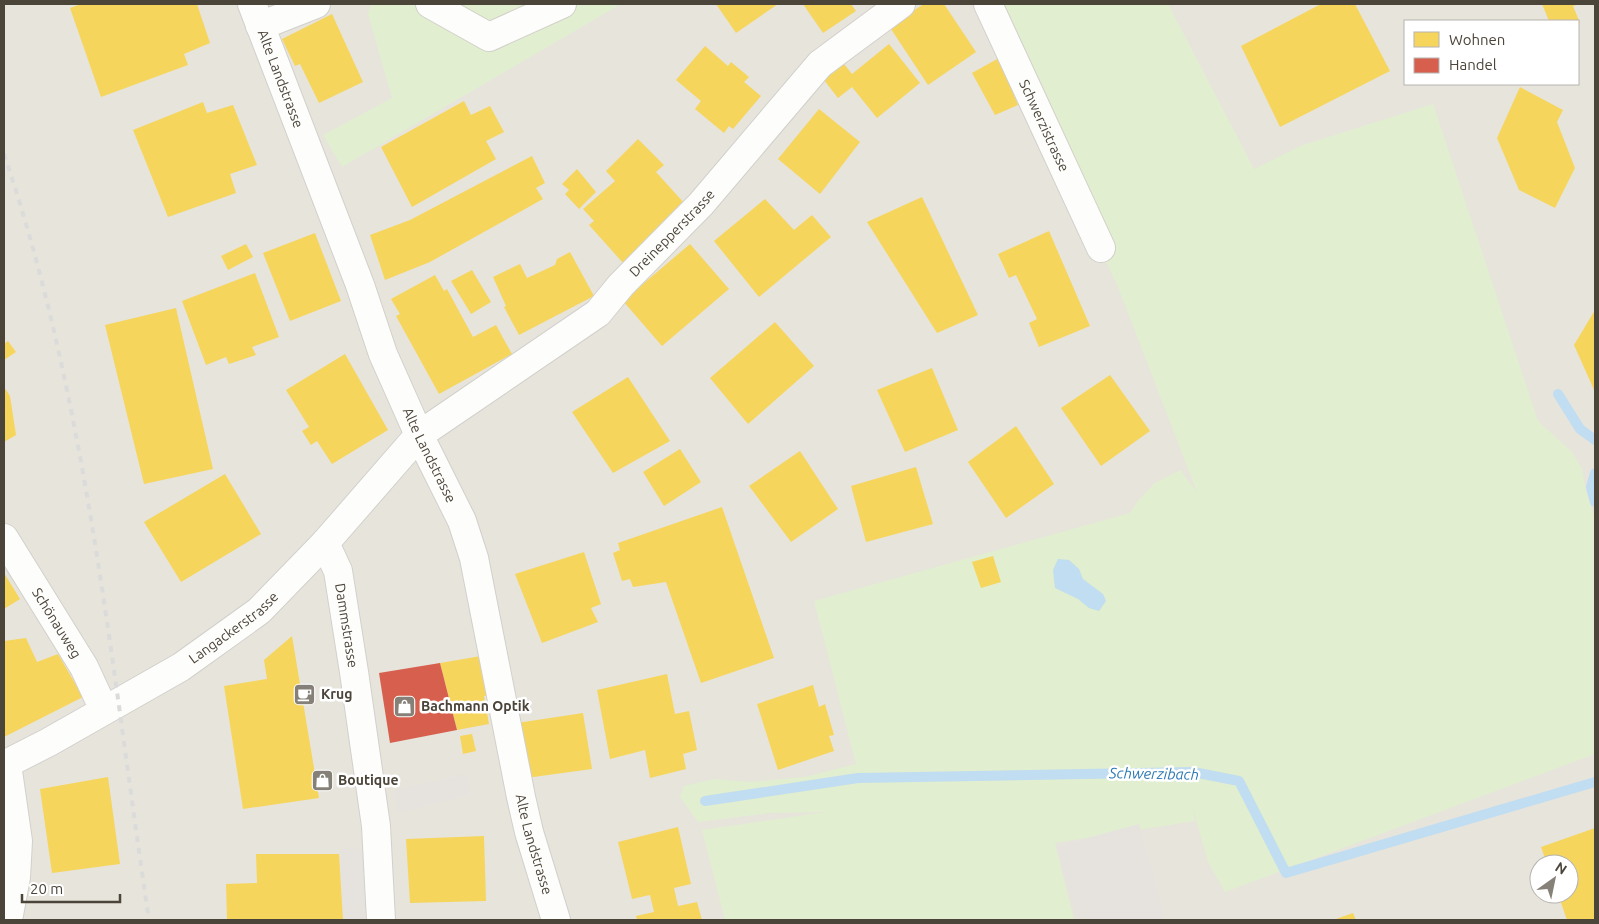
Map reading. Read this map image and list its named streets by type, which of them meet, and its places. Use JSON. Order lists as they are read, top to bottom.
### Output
{
  "streets": {
    "street": [
      "Alte Landstrasse",
      "Schwerzistrasse",
      "Dreinepperstrasse",
      "Schönauweg",
      "Dammstrasse",
      "Langackerstrasse"
    ]
  },
  "crossings": [
    ["Alte Landstrasse", "Dreinepperstrasse"],
    ["Alte Landstrasse", "Langackerstrasse"],
    ["Dreinepperstrasse", "Langackerstrasse"],
    ["Schönauweg", "Langackerstrasse"],
    ["Dammstrasse", "Langackerstrasse"]
  ],
  "water": ["Schwerzibach"],
  "places": {
    "cafe": ["Krug"],
    "shop": ["Bachmann Optik", "Boutique"]
  },
  "legend": ["Wohnen", "Handel"],
  "scale_bar": "20 m",
  "north": "top right"
}
